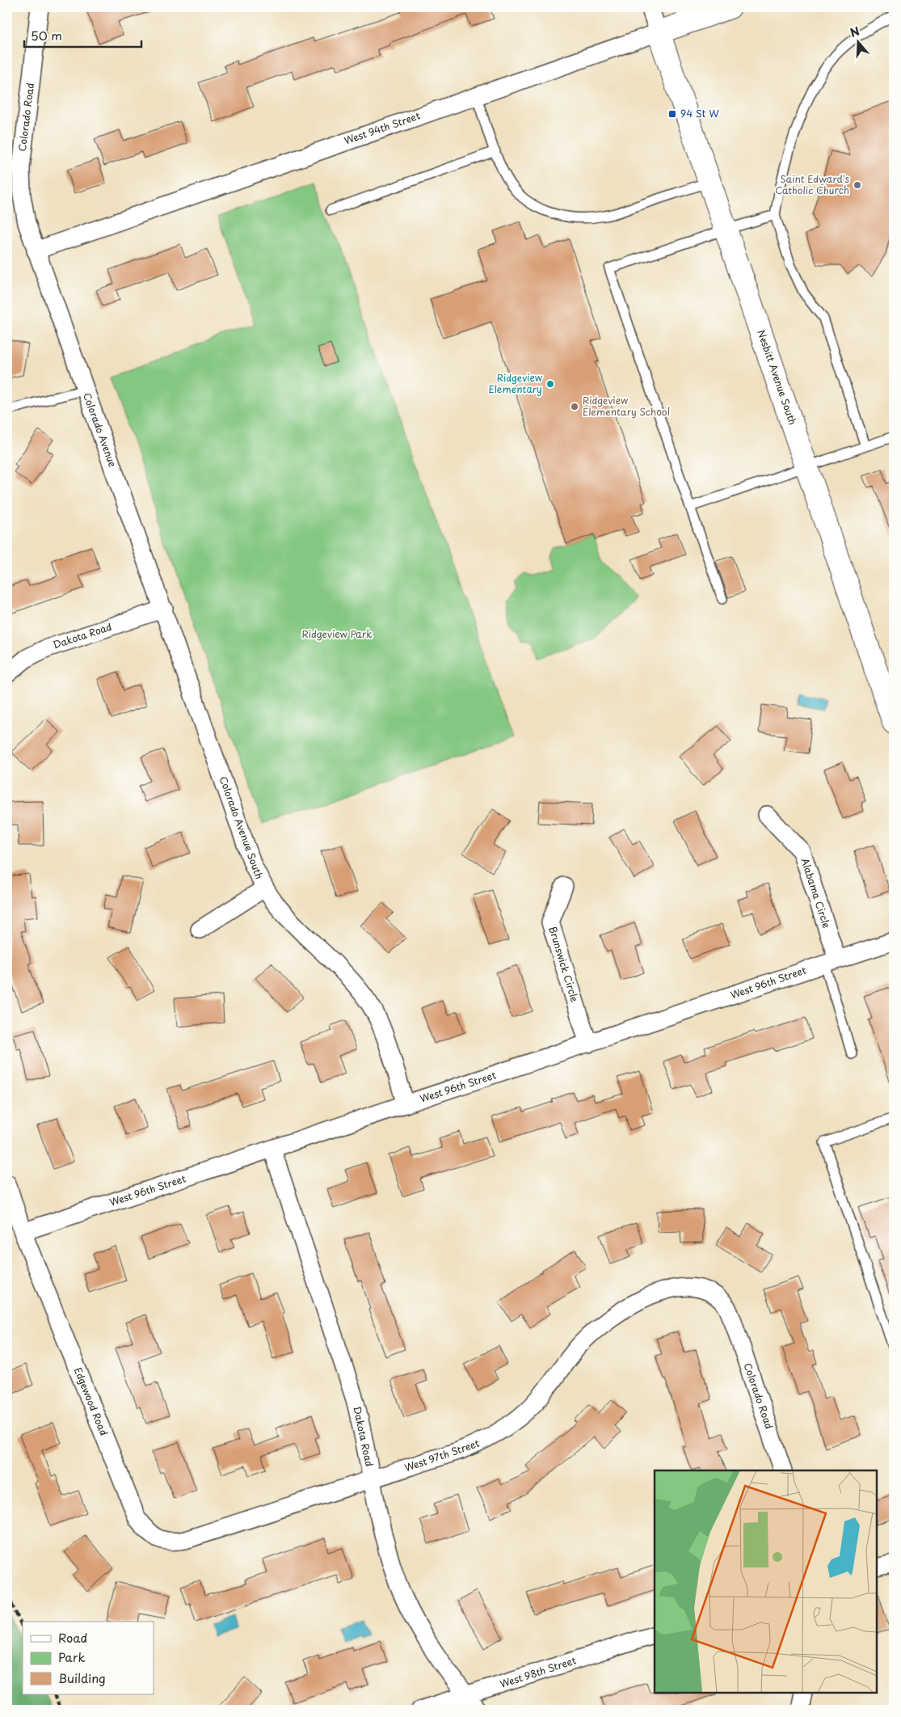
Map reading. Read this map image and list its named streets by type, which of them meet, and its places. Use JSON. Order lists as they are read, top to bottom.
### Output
{
  "streets": {
    "street": [
      "Colorado Road",
      "West 94th Street",
      "Nesbitt Avenue South",
      "Colorado Avenue",
      "Dakota Road",
      "Colorado Avenue South",
      "Alabama Circle",
      "Brunswick Circle",
      "West 96th Street",
      "Edgewood Road",
      "West 97th Street",
      "West 98th Street"
    ]
  },
  "crossings": [
    ["Colorado Road", "West 94th Street"],
    ["Colorado Road", "Colorado Avenue"],
    ["Colorado Road", "West 97th Street"],
    ["West 94th Street", "Nesbitt Avenue South"],
    ["West 94th Street", "Colorado Avenue"],
    ["Colorado Avenue", "Dakota Road"],
    ["Colorado Avenue", "Colorado Avenue South"],
    ["Dakota Road", "Colorado Avenue South"],
    ["Dakota Road", "West 96th Street"],
    ["Dakota Road", "West 97th Street"],
    ["Dakota Road", "West 98th Street"],
    ["Colorado Avenue South", "West 96th Street"],
    ["Alabama Circle", "West 96th Street"],
    ["Brunswick Circle", "West 96th Street"],
    ["West 96th Street", "Edgewood Road"],
    ["Edgewood Road", "West 97th Street"]
  ],
  "parks": ["Ridgeview Park"],
  "places": {
    "transit": ["94 St W"],
    "other": ["Saint Edward's Catholic Church", "Ridgeview Elementary", "Ridgeview Elementary School"]
  },
  "legend": ["Road", "Park", "Building"],
  "scale_bar": "50 m",
  "north": "top"
}
